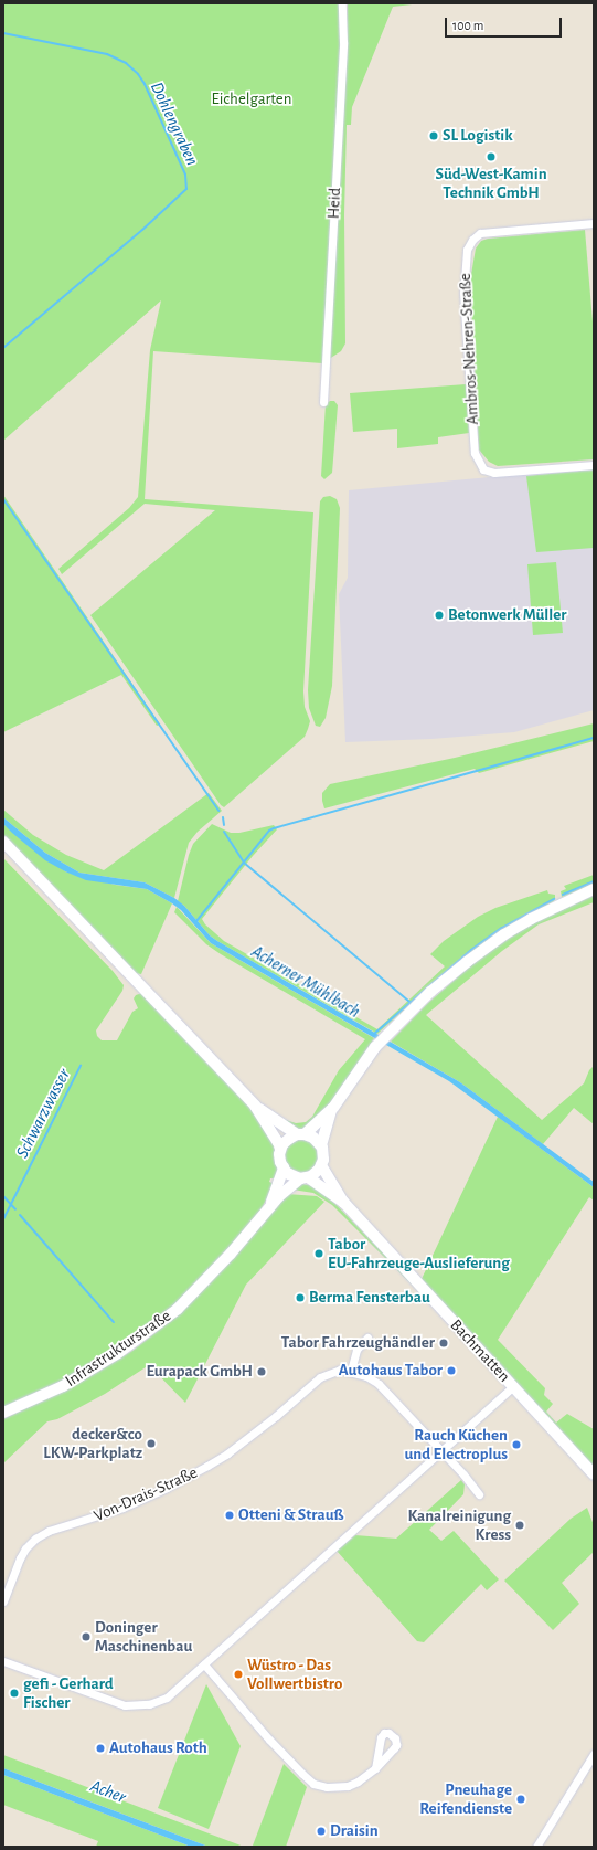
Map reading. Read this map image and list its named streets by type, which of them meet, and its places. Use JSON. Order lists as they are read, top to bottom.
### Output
{
  "streets": {
    "street": [
      "Heid",
      "Ambros-Nehren-Straße",
      "Infrastrukturstraße",
      "Bachmatten",
      "Von-Drais-Straße"
    ]
  },
  "water": [
    "Dohlengraben",
    "Acherner Mühlbach",
    "Schwarzwasser",
    "Acher"
  ],
  "parks": ["Eichelgarten"],
  "places": [
    "SL Logistik",
    "Süd-West-Kamin Technik GmbH",
    "Betonwerk Müller",
    "Tabor EU-Fahrzeuge-Auslieferung",
    "Berma Fensterbau",
    "Tabor Fahrzeughändler",
    "Autohaus Tabor",
    "Eurapack GmbH",
    "decker&co LKW-Parkplatz",
    "Rauch Küchen und Electroplus",
    "Otteni & Strauß",
    "Kanalreinigung Kress",
    "Doninger Maschinenbau",
    "Wüstro - Das Vollwertbistro",
    "gefi - Gerhard Fischer",
    "Autohaus Roth",
    "Pneuhage Reifendienste",
    "Draisin"
  ],
  "scale_bar": "100 m"
}
